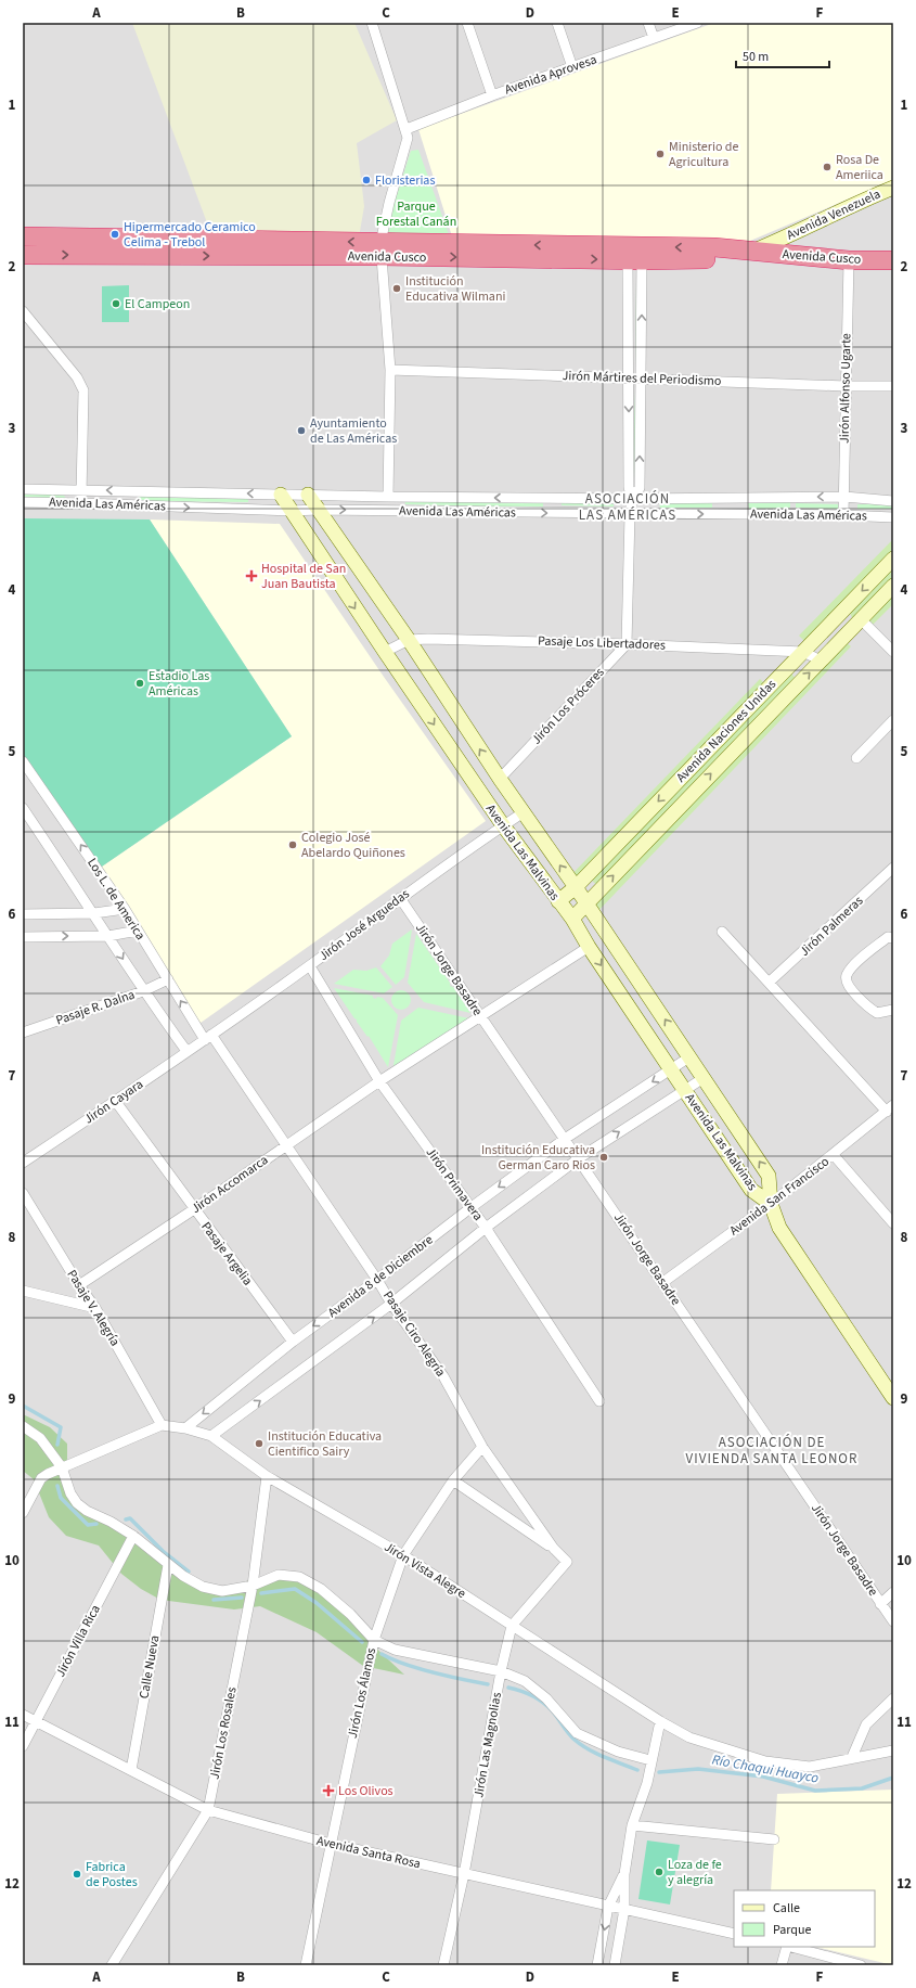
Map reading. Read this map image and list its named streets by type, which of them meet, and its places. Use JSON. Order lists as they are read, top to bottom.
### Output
{
  "streets": {
    "highway": ["Avenida Cusco"],
    "street": [
      "Avenida Aprovesa",
      "Avenida Venezuela",
      "Jirón Mártires del Periodismo",
      "Jirón Alfonso Ugarte",
      "Avenida Las Américas",
      "Pasaje Los Libertadores",
      "Jirón Los Próceres",
      "Avenida Naciones Unidas",
      "Avenida Las Malvinas",
      "Los L. de America",
      "Jirón José Arguedas",
      "Jirón Palmeras",
      "Jirón Jorge Basadre",
      "Pasaje R. Dalna",
      "Jirón Cayara",
      "Jirón Accomarca",
      "Jirón Primavera",
      "Avenida San Francisco",
      "Pasaje Argelia",
      "Avenida 8 de Diciembre",
      "Pasaje V. Alegría",
      "Pasaje Ciro Alegría",
      "Jirón Vista Alegre",
      "Jirón Villa Rica",
      "Calle Nueva",
      "Jirón Los Álamos",
      "Jirón Los Rosales",
      "Jirón Las Magnolias",
      "Avenida Santa Rosa"
    ]
  },
  "crossings": [
    ["Avenida Venezuela", "Avenida Cusco"],
    ["Avenida Cusco", "Jirón Alfonso Ugarte"],
    ["Jirón Mártires del Periodismo", "Jirón Alfonso Ugarte"],
    ["Jirón Alfonso Ugarte", "Avenida Las Américas"],
    ["Avenida Las Américas", "Avenida Las Malvinas"],
    ["Pasaje Los Libertadores", "Jirón Los Próceres"],
    ["Pasaje Los Libertadores", "Avenida Naciones Unidas"],
    ["Pasaje Los Libertadores", "Avenida Las Malvinas"],
    ["Jirón Los Próceres", "Avenida Las Malvinas"],
    ["Avenida Naciones Unidas", "Avenida Las Malvinas"],
    ["Avenida Las Malvinas", "Jirón José Arguedas"],
    ["Avenida Las Malvinas", "Jirón Accomarca"],
    ["Avenida Las Malvinas", "Avenida San Francisco"],
    ["Avenida Las Malvinas", "Avenida 8 de Diciembre"],
    ["Los L. de America", "Jirón José Arguedas"],
    ["Los L. de America", "Pasaje R. Dalna"],
    ["Los L. de America", "Jirón Cayara"],
    ["Los L. de America", "Pasaje Ciro Alegría"],
    ["Jirón José Arguedas", "Jirón Jorge Basadre"],
    ["Jirón José Arguedas", "Jirón Cayara"],
    ["Jirón José Arguedas", "Jirón Primavera"],
    ["Jirón José Arguedas", "Pasaje Ciro Alegría"],
    ["Jirón Jorge Basadre", "Jirón Accomarca"],
    ["Jirón Jorge Basadre", "Avenida San Francisco"],
    ["Jirón Jorge Basadre", "Avenida 8 de Diciembre"],
    ["Jirón Cayara", "Pasaje Argelia"],
    ["Jirón Cayara", "Pasaje Ciro Alegría"],
    ["Jirón Accomarca", "Jirón Primavera"],
    ["Jirón Accomarca", "Pasaje Argelia"],
    ["Jirón Accomarca", "Pasaje V. Alegría"],
    ["Jirón Accomarca", "Pasaje Ciro Alegría"],
    ["Jirón Primavera", "Avenida 8 de Diciembre"],
    ["Pasaje Argelia", "Avenida 8 de Diciembre"],
    ["Avenida 8 de Diciembre", "Pasaje Ciro Alegría"],
    ["Avenida 8 de Diciembre", "Jirón Vista Alegre"],
    ["Pasaje Ciro Alegría", "Jirón Los Álamos"],
    ["Pasaje Ciro Alegría", "Jirón Las Magnolias"],
    ["Jirón Vista Alegre", "Jirón Los Álamos"],
    ["Jirón Vista Alegre", "Jirón Los Rosales"],
    ["Jirón Vista Alegre", "Jirón Las Magnolias"],
    ["Jirón Villa Rica", "Avenida Santa Rosa"],
    ["Calle Nueva", "Avenida Santa Rosa"],
    ["Jirón Los Álamos", "Avenida Santa Rosa"],
    ["Jirón Los Rosales", "Avenida Santa Rosa"],
    ["Jirón Las Magnolias", "Avenida Santa Rosa"]
  ],
  "districts": ["ASOCIACIÓN LAS AMÉRICAS", "ASOCIACIÓN DE VIVIENDA SANTA LEONOR"],
  "water": ["Río Chaqui Huayco"],
  "parks": ["Parque Forestal Canán"],
  "places": {
    "other": [
      "Ministerio de Agricultura",
      "Rosa De Ameriica",
      "Floristerias",
      "Hipermercado Ceramico Celima - Trebol",
      "Institución Educativa Wilmani",
      "El Campeon",
      "Ayuntamiento de Las Américas",
      "Estadio Las Américas",
      "Colegio José Abelardo Quiñones",
      "Institución Educativa German Caro Rios",
      "Institución Educativa Cientifico Sairy",
      "Loza de fe y alegría",
      "Fabrica de Postes"
    ],
    "health": ["Hospital de San Juan Bautista", "Los Olivos"]
  },
  "legend": ["Calle", "Parque"],
  "scale_bar": "50 m",
  "grid": {
    "columns": [
      "A",
      "B",
      "C",
      "D",
      "E",
      "F"
    ],
    "rows": [
      "1",
      "2",
      "3",
      "4",
      "5",
      "6",
      "7",
      "8",
      "9",
      "10",
      "11",
      "12"
    ]
  }
}
